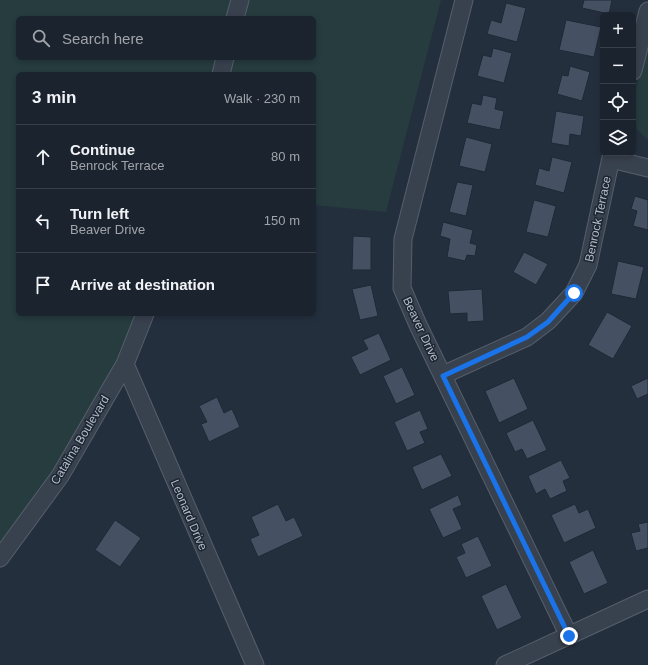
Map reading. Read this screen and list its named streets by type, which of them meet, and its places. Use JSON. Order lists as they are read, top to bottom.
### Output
{
  "streets": {
    "street": [
      "Benrock Terrace",
      "Beaver Drive",
      "Catalina Boulevard",
      "Leonard Drive"
    ]
  },
  "crossings": [
    ["Benrock Terrace", "Beaver Drive"],
    ["Catalina Boulevard", "Leonard Drive"]
  ],
  "page": {
    "map_buttons": ["+", "−"],
    "search": "Search here",
    "heading": ["3 min", "Walk · 230 m"],
    "list": [
      ["Continue", "Benrock Terrace", "80 m"],
      ["Turn left", "Beaver Drive", "150 m"],
      "Arrive at destination"
    ]
  }
}
